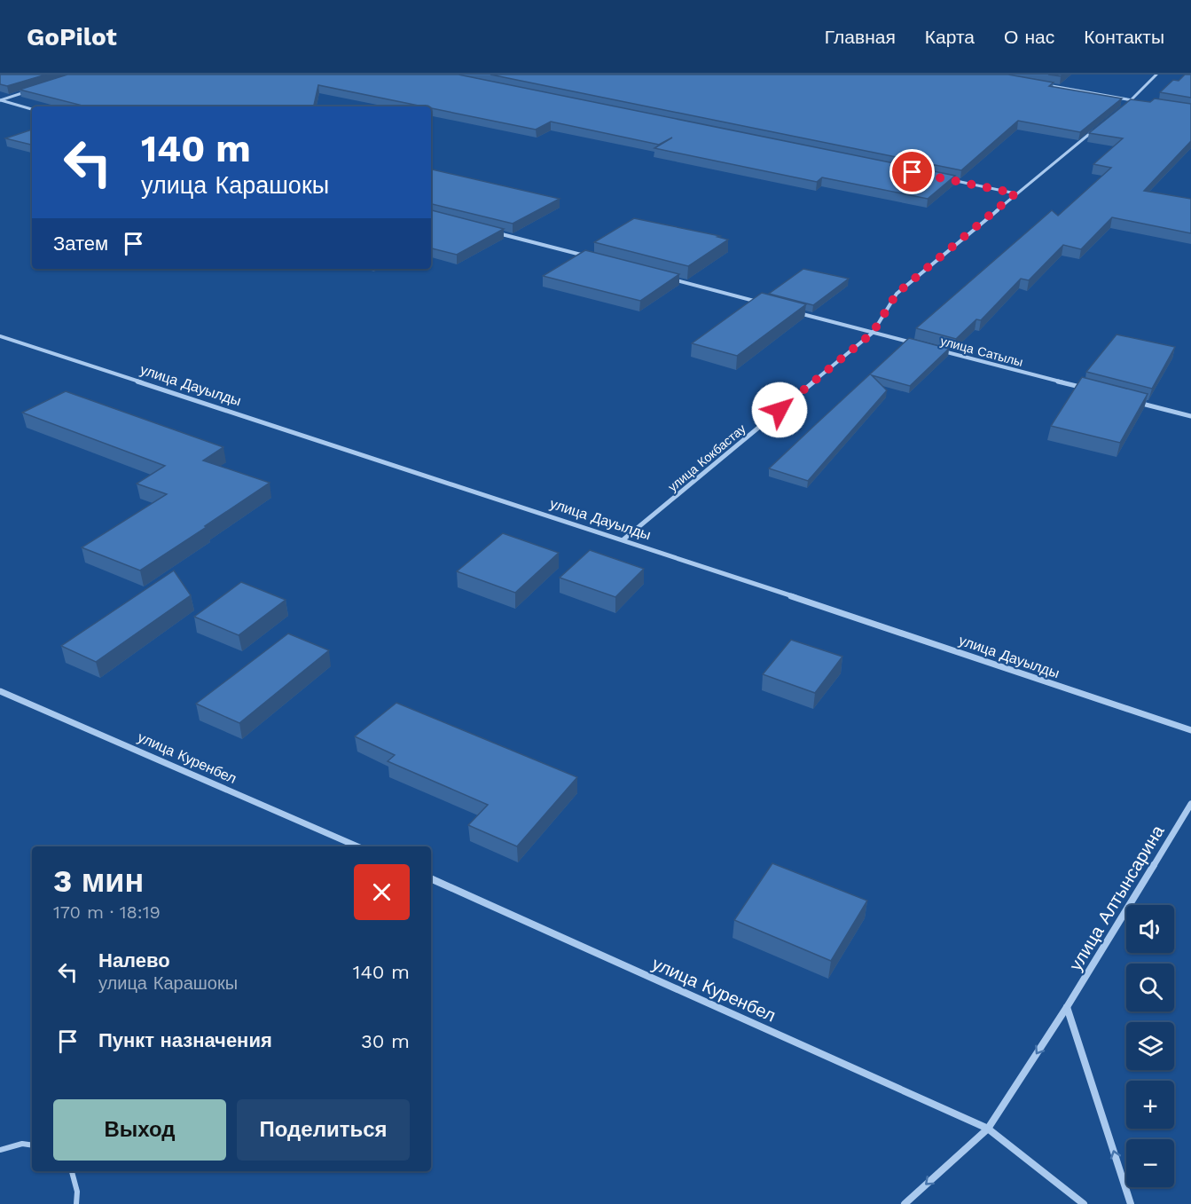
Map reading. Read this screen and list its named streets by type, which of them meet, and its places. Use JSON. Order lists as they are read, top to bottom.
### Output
{
  "streets": {
    "street": [
      "улица Сатылы",
      "улица Дауылды",
      "улица Кокбастау",
      "улица Куренбел",
      "улица Алтынсарина"
    ]
  },
  "crossings": [
    ["улица Дауылды", "улица Кокбастау"],
    ["улица Куренбел", "улица Алтынсарина"]
  ],
  "one_way": ["улица Алтынсарина"],
  "page": {
    "header": "GoPilot",
    "nav": [
      "Главная",
      "Карта",
      "О нас",
      "Контакты"
    ],
    "turn": ["140 m", "улица Карашокы"],
    "then": "Затем",
    "heading": ["3 мин", "170 m · 18:19"],
    "map_buttons": ["+", "−"],
    "list": [
      {
        "name": "Налево",
        "note": "улица Карашокы",
        "value": "140 m"
      },
      {
        "name": "Пункт назначения",
        "value": "30 m"
      }
    ],
    "buttons": ["Выход", "Поделиться"]
  }
}
